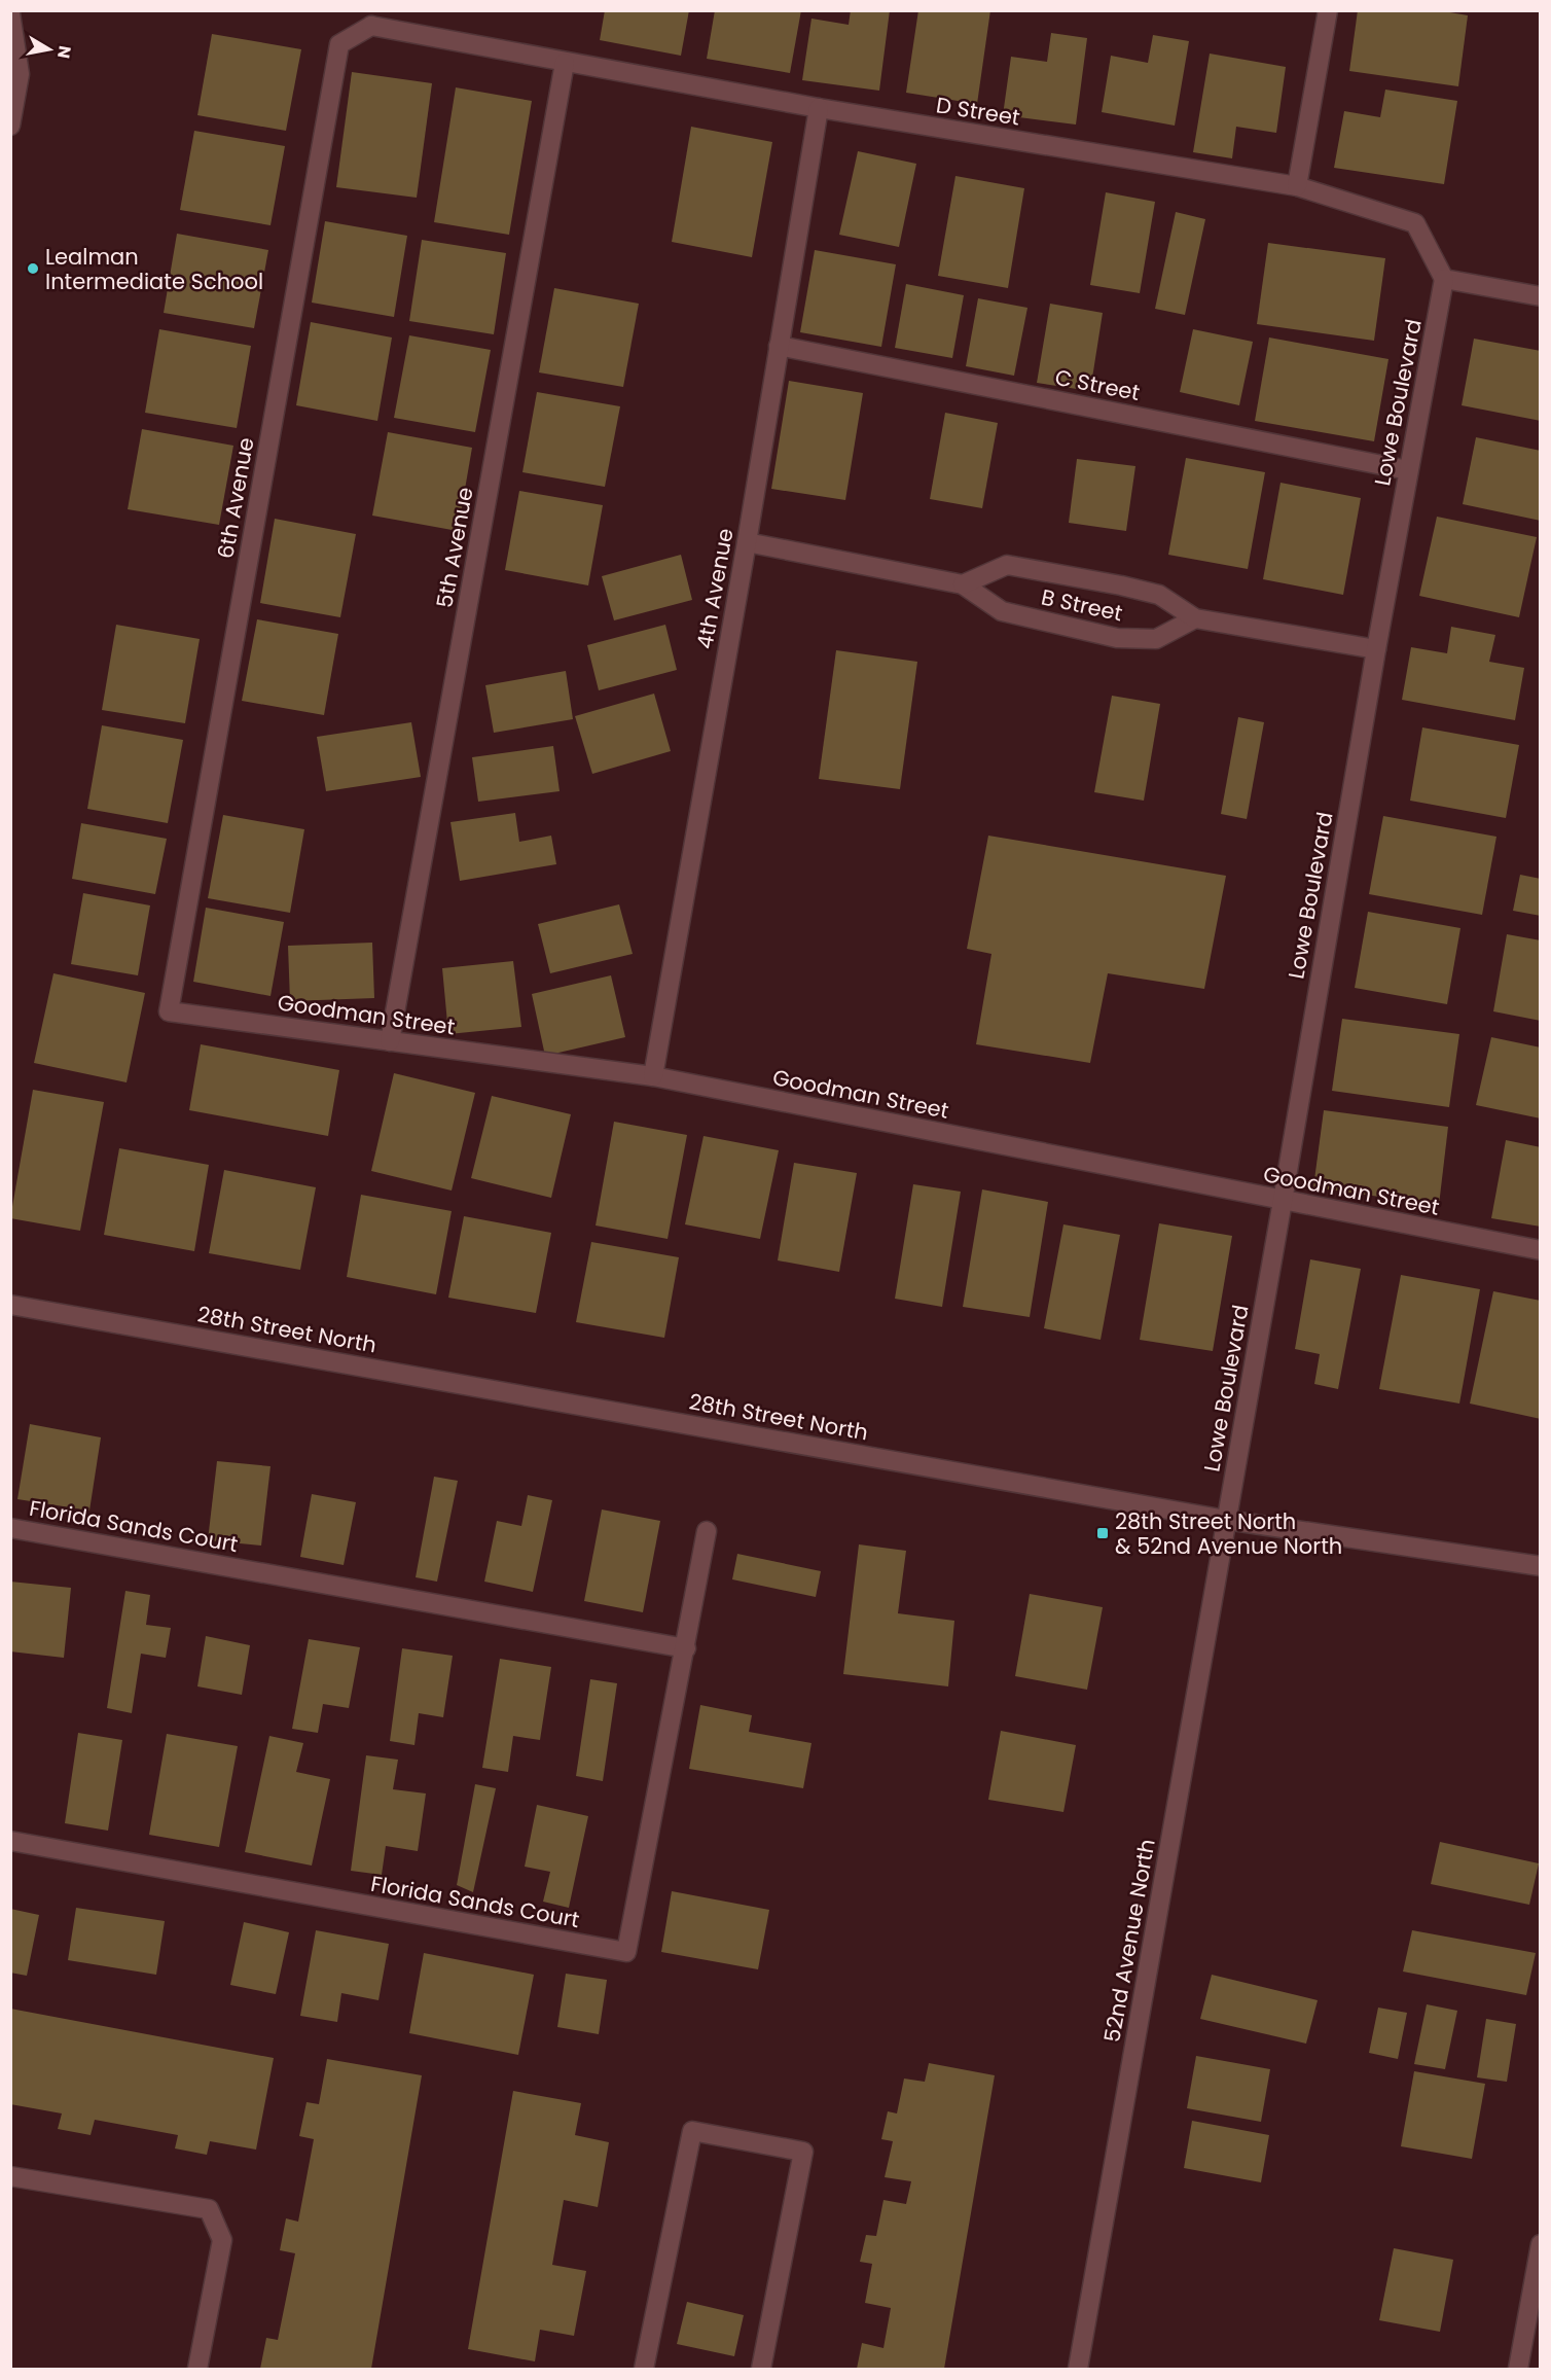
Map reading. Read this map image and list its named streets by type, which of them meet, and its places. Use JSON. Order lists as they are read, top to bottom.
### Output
{
  "streets": {
    "street": [
      "D Street",
      "C Street",
      "Lowe Boulevard",
      "6th Avenue",
      "5th Avenue",
      "4th Avenue",
      "B Street",
      "Goodman Street",
      "28th Street North",
      "Florida Sands Court",
      "52nd Avenue North"
    ]
  },
  "crossings": [
    ["D Street", "Lowe Boulevard"],
    ["D Street", "6th Avenue"],
    ["D Street", "5th Avenue"],
    ["D Street", "4th Avenue"],
    ["C Street", "Lowe Boulevard"],
    ["C Street", "4th Avenue"],
    ["Lowe Boulevard", "B Street"],
    ["Lowe Boulevard", "Goodman Street"],
    ["Lowe Boulevard", "28th Street North"],
    ["Lowe Boulevard", "52nd Avenue North"],
    ["6th Avenue", "Goodman Street"],
    ["5th Avenue", "Goodman Street"],
    ["4th Avenue", "B Street"],
    ["4th Avenue", "Goodman Street"],
    ["28th Street North", "52nd Avenue North"]
  ],
  "places": {
    "other": ["Lealman Intermediate School"],
    "transit": ["28th Street North & 52nd Avenue North"]
  },
  "north": "right"
}
